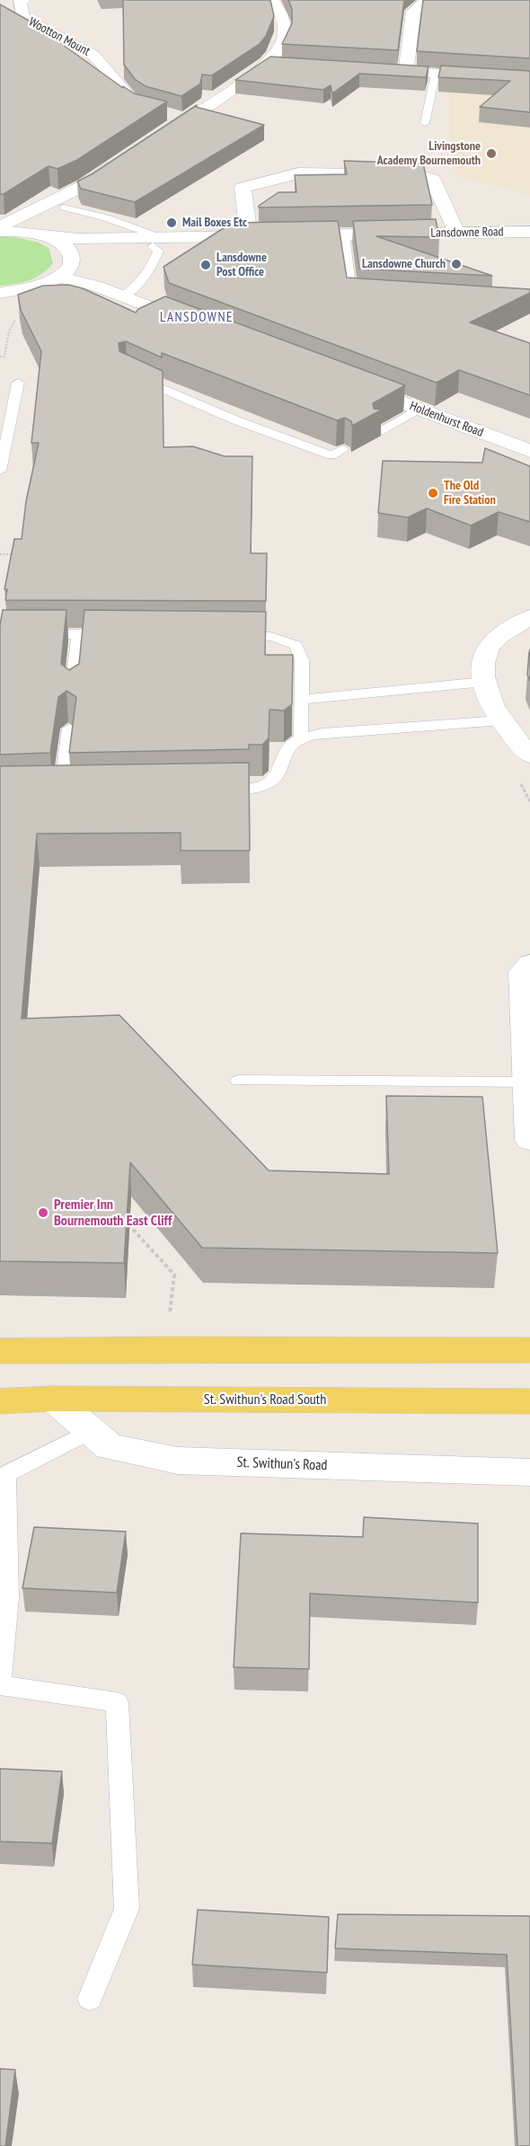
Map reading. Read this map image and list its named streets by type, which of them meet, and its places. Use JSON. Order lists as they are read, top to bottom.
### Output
{
  "streets": {
    "main road": ["St. Swithun's Road South"],
    "street": [
      "Wootton Mount",
      "Lansdowne Road",
      "Holdenhurst Road",
      "St. Swithun's Road"
    ]
  },
  "crossings": [
    ["St. Swithun's Road South", "St. Swithun's Road"]
  ],
  "districts": ["LANSDOWNE"],
  "places": [
    "Livingstone Academy Bournemouth",
    "Mail Boxes Etc",
    "Lansdowne Church",
    "Lansdowne Post Office",
    "The Old Fire Station",
    "Premier Inn Bournemouth East Cliff"
  ]
}
